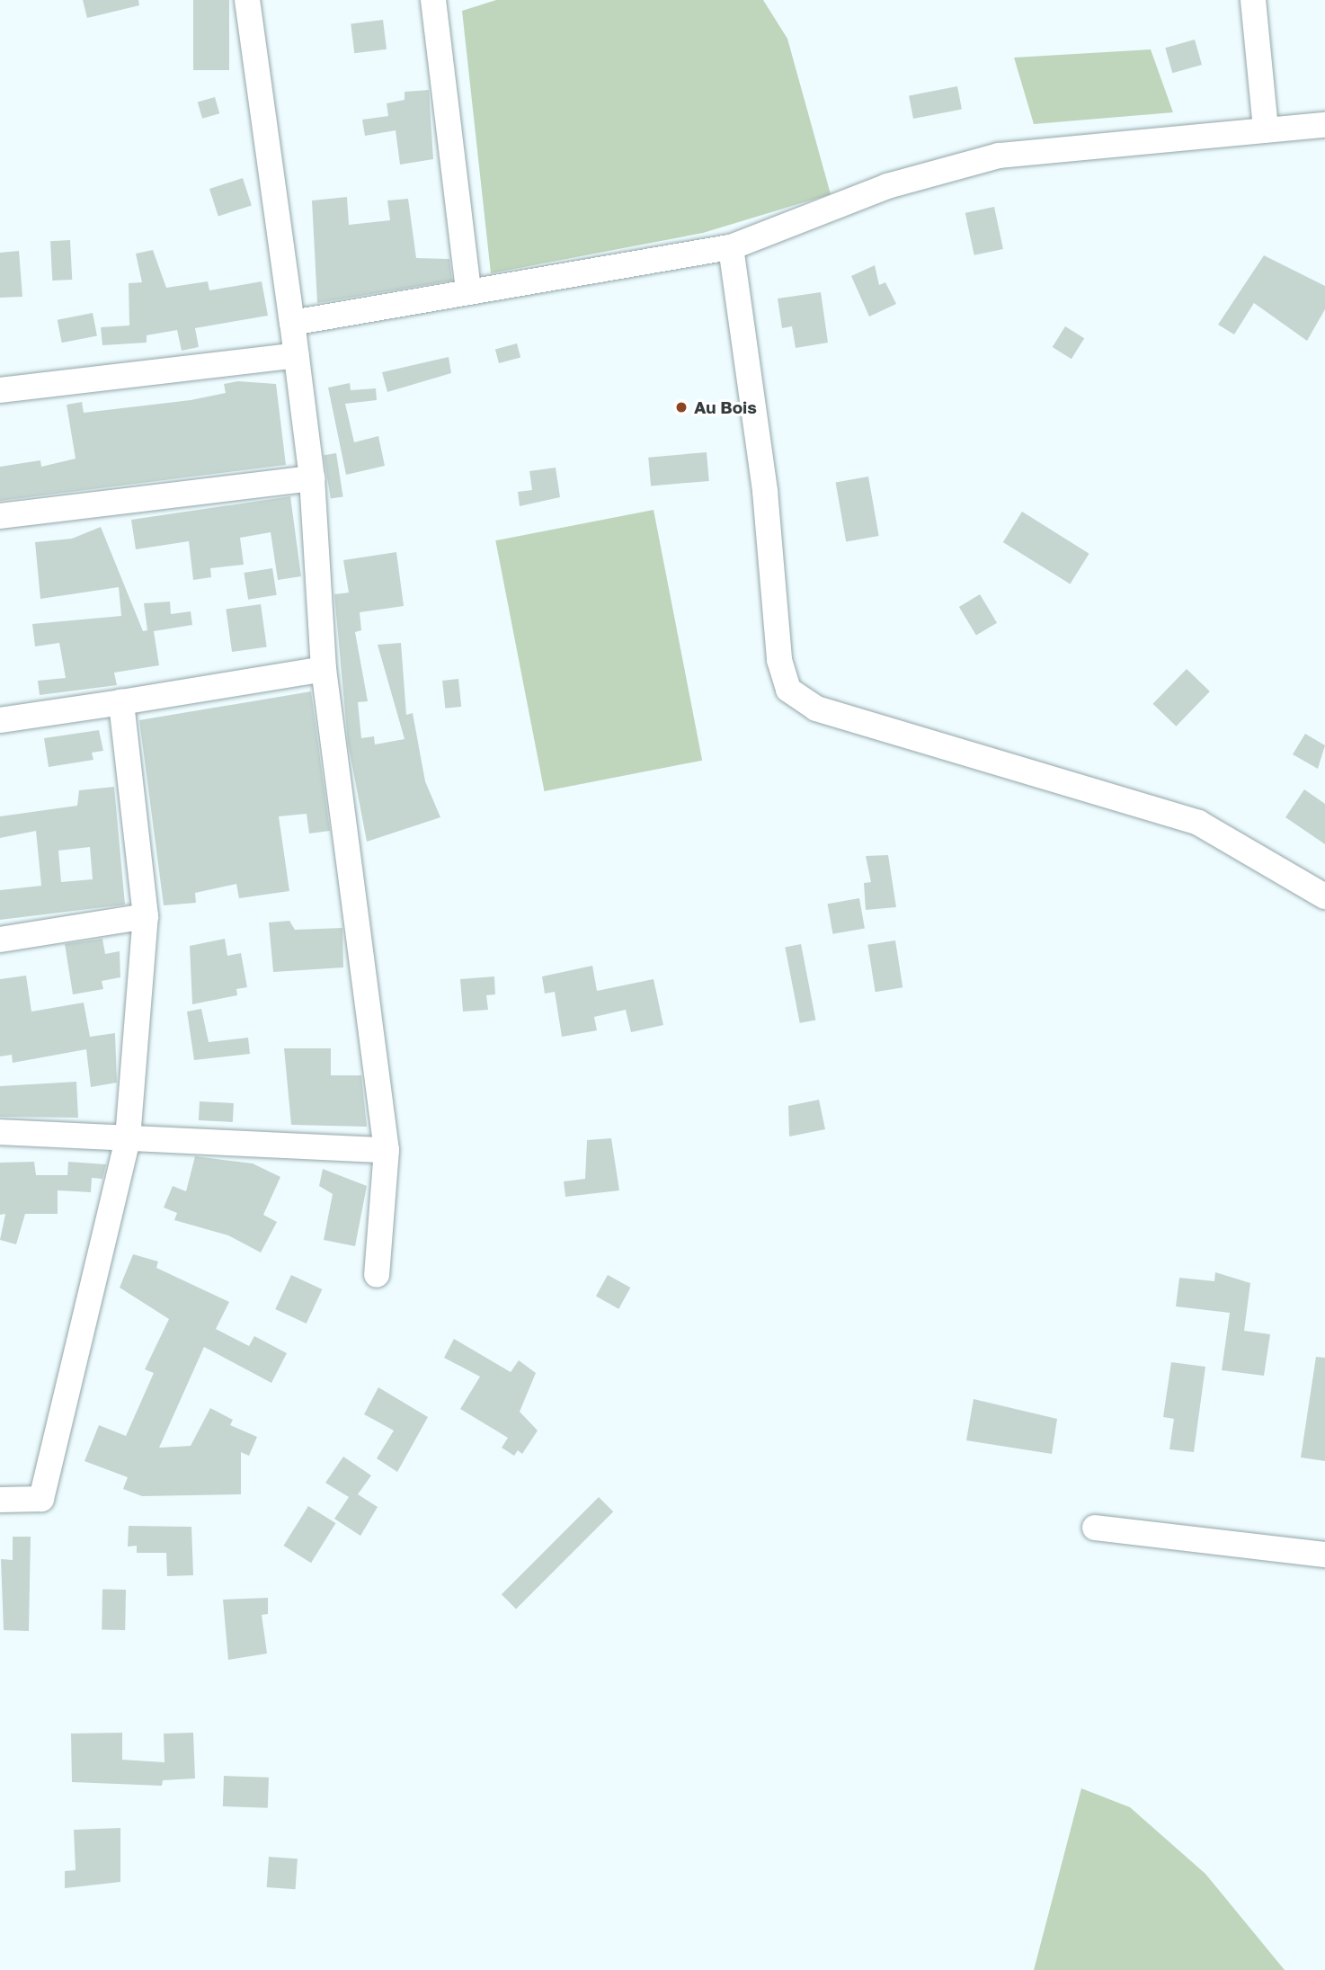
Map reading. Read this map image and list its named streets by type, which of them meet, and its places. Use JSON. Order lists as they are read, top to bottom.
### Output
{
  "places": ["Au Bois"]
}
